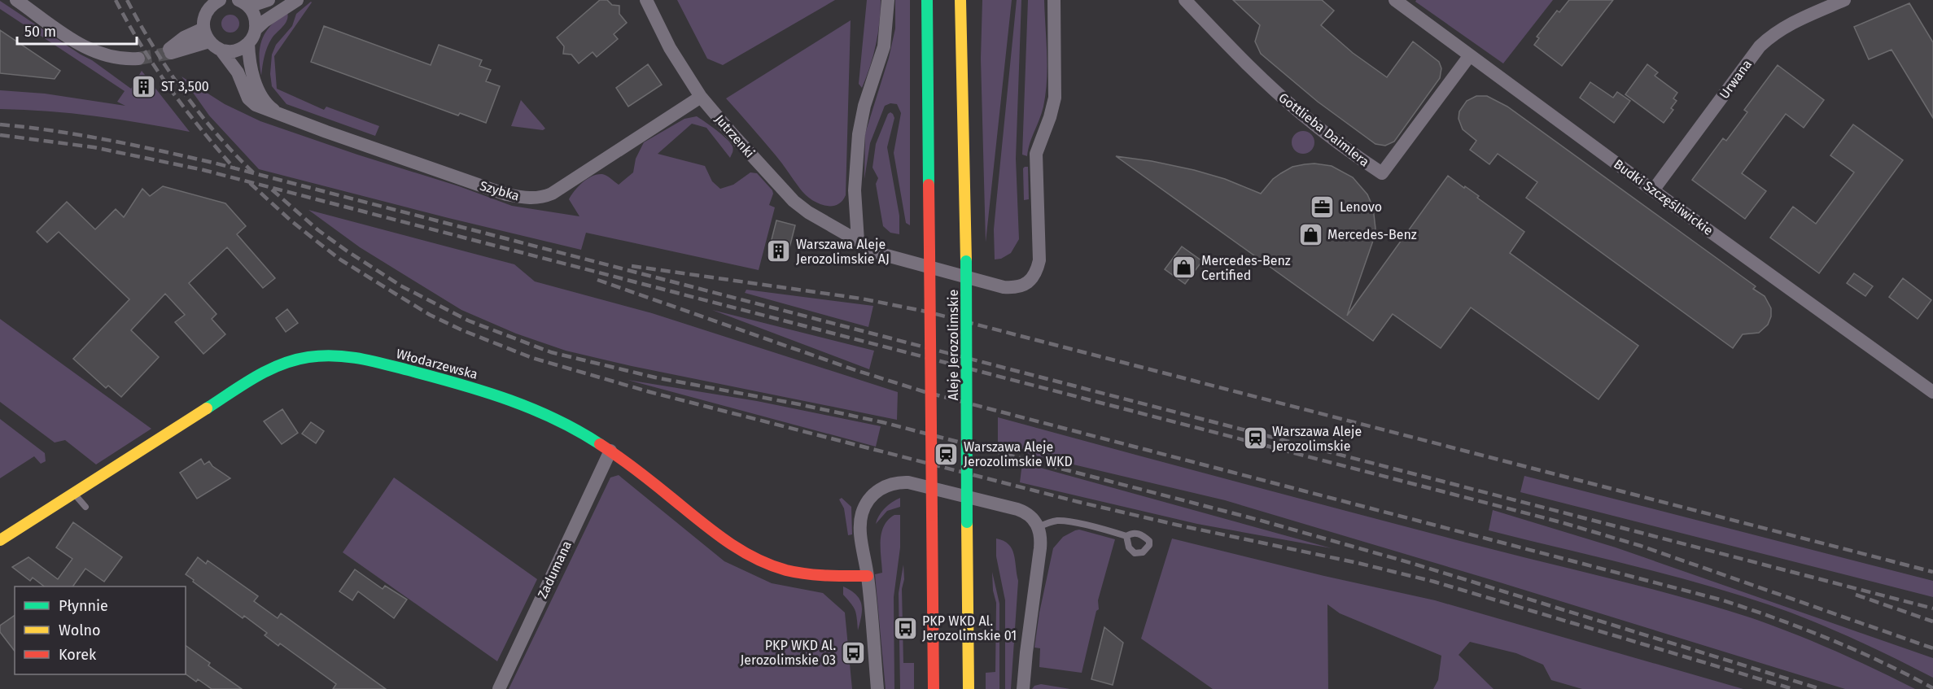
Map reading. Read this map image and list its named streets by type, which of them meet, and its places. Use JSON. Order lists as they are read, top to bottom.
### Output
{
  "streets": {
    "main road": ["Aleje Jerozolimskie", "Włodarzewska"],
    "street": [
      "Urwana",
      "Gottlieba Daimlera",
      "Jutrzenki",
      "Szybka",
      "Budki Szczęśliwickie",
      "Zadumana"
    ]
  },
  "crossings": [
    ["Urwana", "Budki Szczęśliwickie"],
    ["Gottlieba Daimlera", "Budki Szczęśliwickie"],
    ["Jutrzenki", "Szybka"],
    ["Włodarzewska", "Zadumana"]
  ],
  "places": {
    "building": ["ST 3,500", "Warszawa Aleje Jerozolimskie AJ"],
    "office": ["Lenovo"],
    "shop": ["Mercedes-Benz", "Mercedes-Benz Certified"],
    "station": ["Warszawa Aleje Jerozolimskie", "Warszawa Aleje Jerozolimskie WKD"],
    "bus stop": ["PKP WKD Al. Jerozolimskie 01", "PKP WKD Al. Jerozolimskie 03"]
  },
  "legend": ["Płynnie", "Wolno", "Korek"],
  "scale_bar": "50 m"
}
